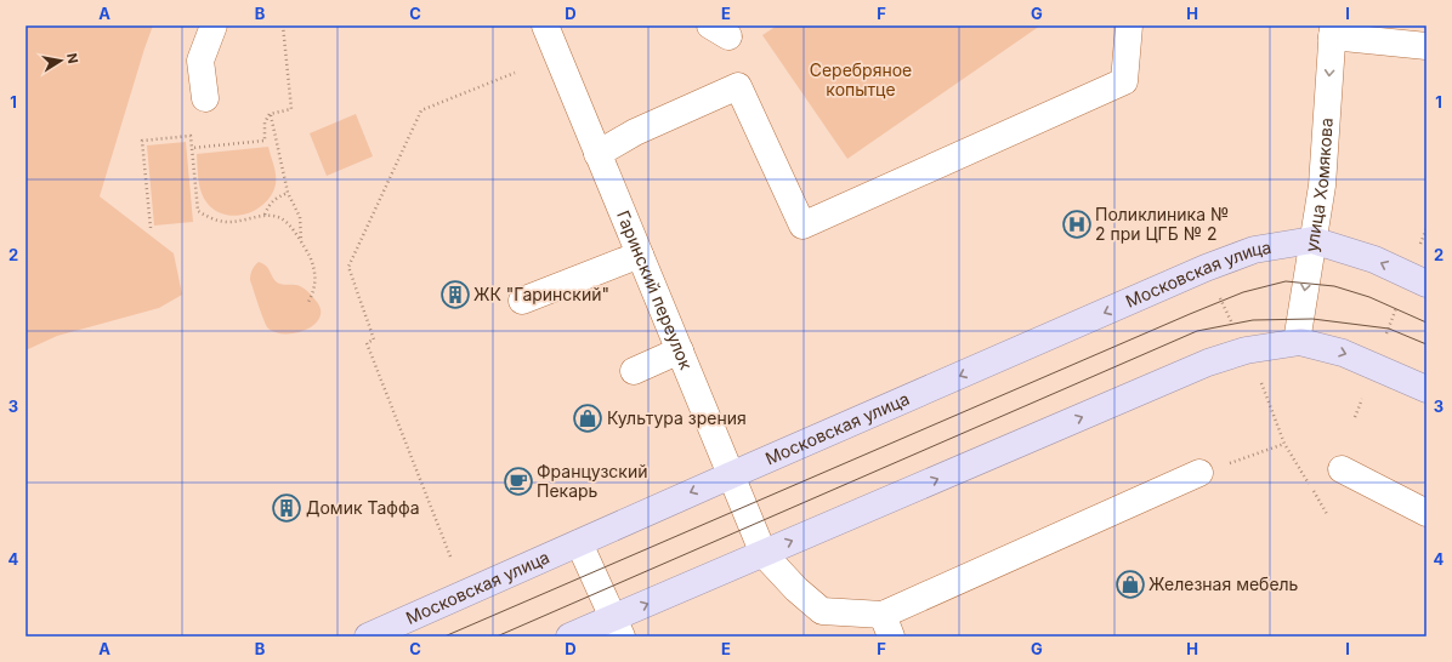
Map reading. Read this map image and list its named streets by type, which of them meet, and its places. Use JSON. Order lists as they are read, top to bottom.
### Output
{
  "streets": {
    "main road": ["Московская улица"],
    "street": ["улица Хомякова", "Гаринский переулок"]
  },
  "crossings": [
    ["улица Хомякова", "Московская улица"],
    ["Московская улица", "Гаринский переулок"]
  ],
  "one_way": ["улица Хомякова"],
  "parks": ["Серебряное копытце"],
  "places": {
    "hospital": ["Поликлиника № 2 при ЦГБ № 2"],
    "building": ["ЖК \"Гаринский\"", "Домик Таффа"],
    "shop": ["Культура зрения", "Железная мебель"],
    "cafe": ["Французский Пекарь"]
  },
  "north": "right",
  "grid": {
    "columns": [
      "A",
      "B",
      "C",
      "D",
      "E",
      "F",
      "G",
      "H",
      "I"
    ],
    "rows": [
      "1",
      "2",
      "3",
      "4"
    ]
  }
}
